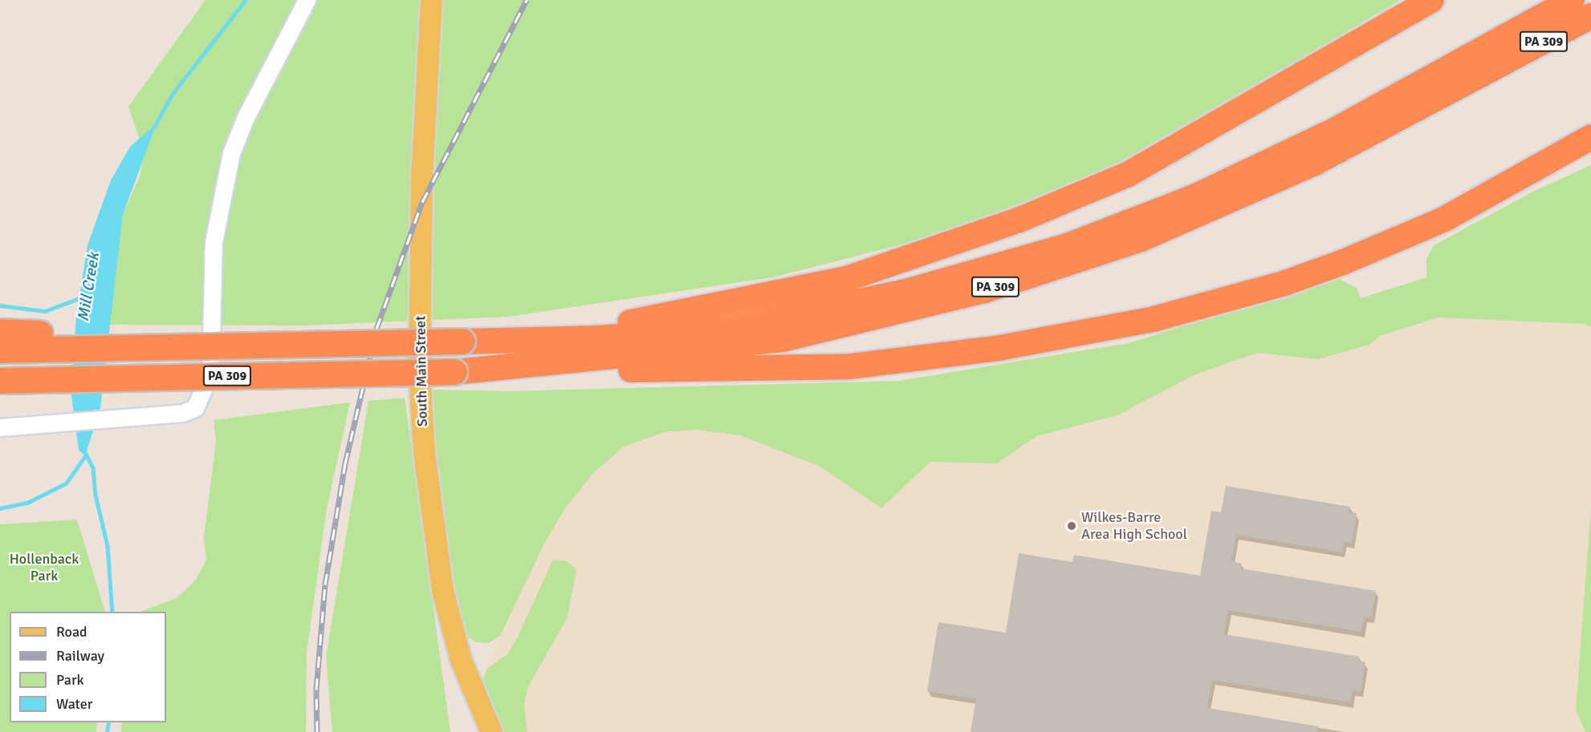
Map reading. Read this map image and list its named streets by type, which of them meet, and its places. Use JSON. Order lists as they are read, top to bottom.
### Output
{
  "streets": {
    "highway": ["PA 309"],
    "main road": ["South Main Street"]
  },
  "water": ["Mill Creek"],
  "parks": ["Hollenback Park"],
  "places": ["Wilkes-Barre Area High School"],
  "legend": [
    "Road",
    "Railway",
    "Park",
    "Water"
  ]
}
